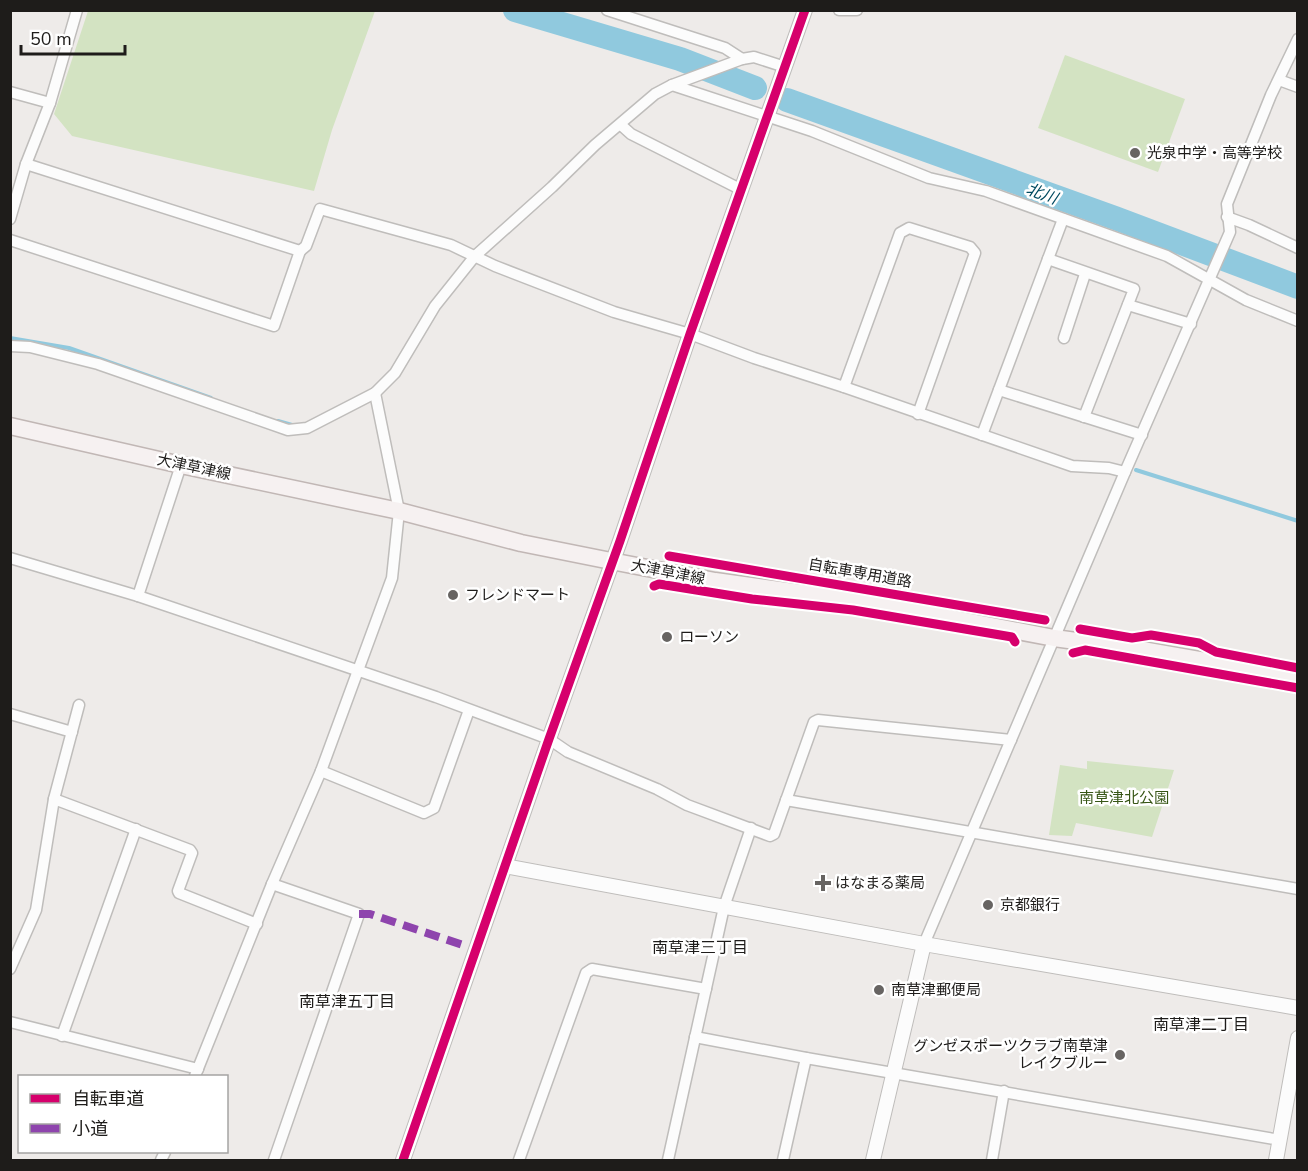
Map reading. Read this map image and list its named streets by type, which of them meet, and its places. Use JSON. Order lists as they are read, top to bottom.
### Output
{
  "streets": {
    "main road": ["大津草津線"],
    "cycle path": ["自転車専用道路"]
  },
  "districts": ["南草津三丁目", "南草津五丁目", "南草津二丁目"],
  "water": ["北川"],
  "parks": ["南草津北公園"],
  "places": {
    "other": [
      "光泉中学・高等学校",
      "フレンドマート",
      "ローソン",
      "京都銀行",
      "南草津郵便局",
      "グンゼスポーツクラブ南草津 レイクブルー"
    ],
    "health": ["はなまる薬局"]
  },
  "legend": ["自転車道", "小道"],
  "scale_bar": "50 m"
}
